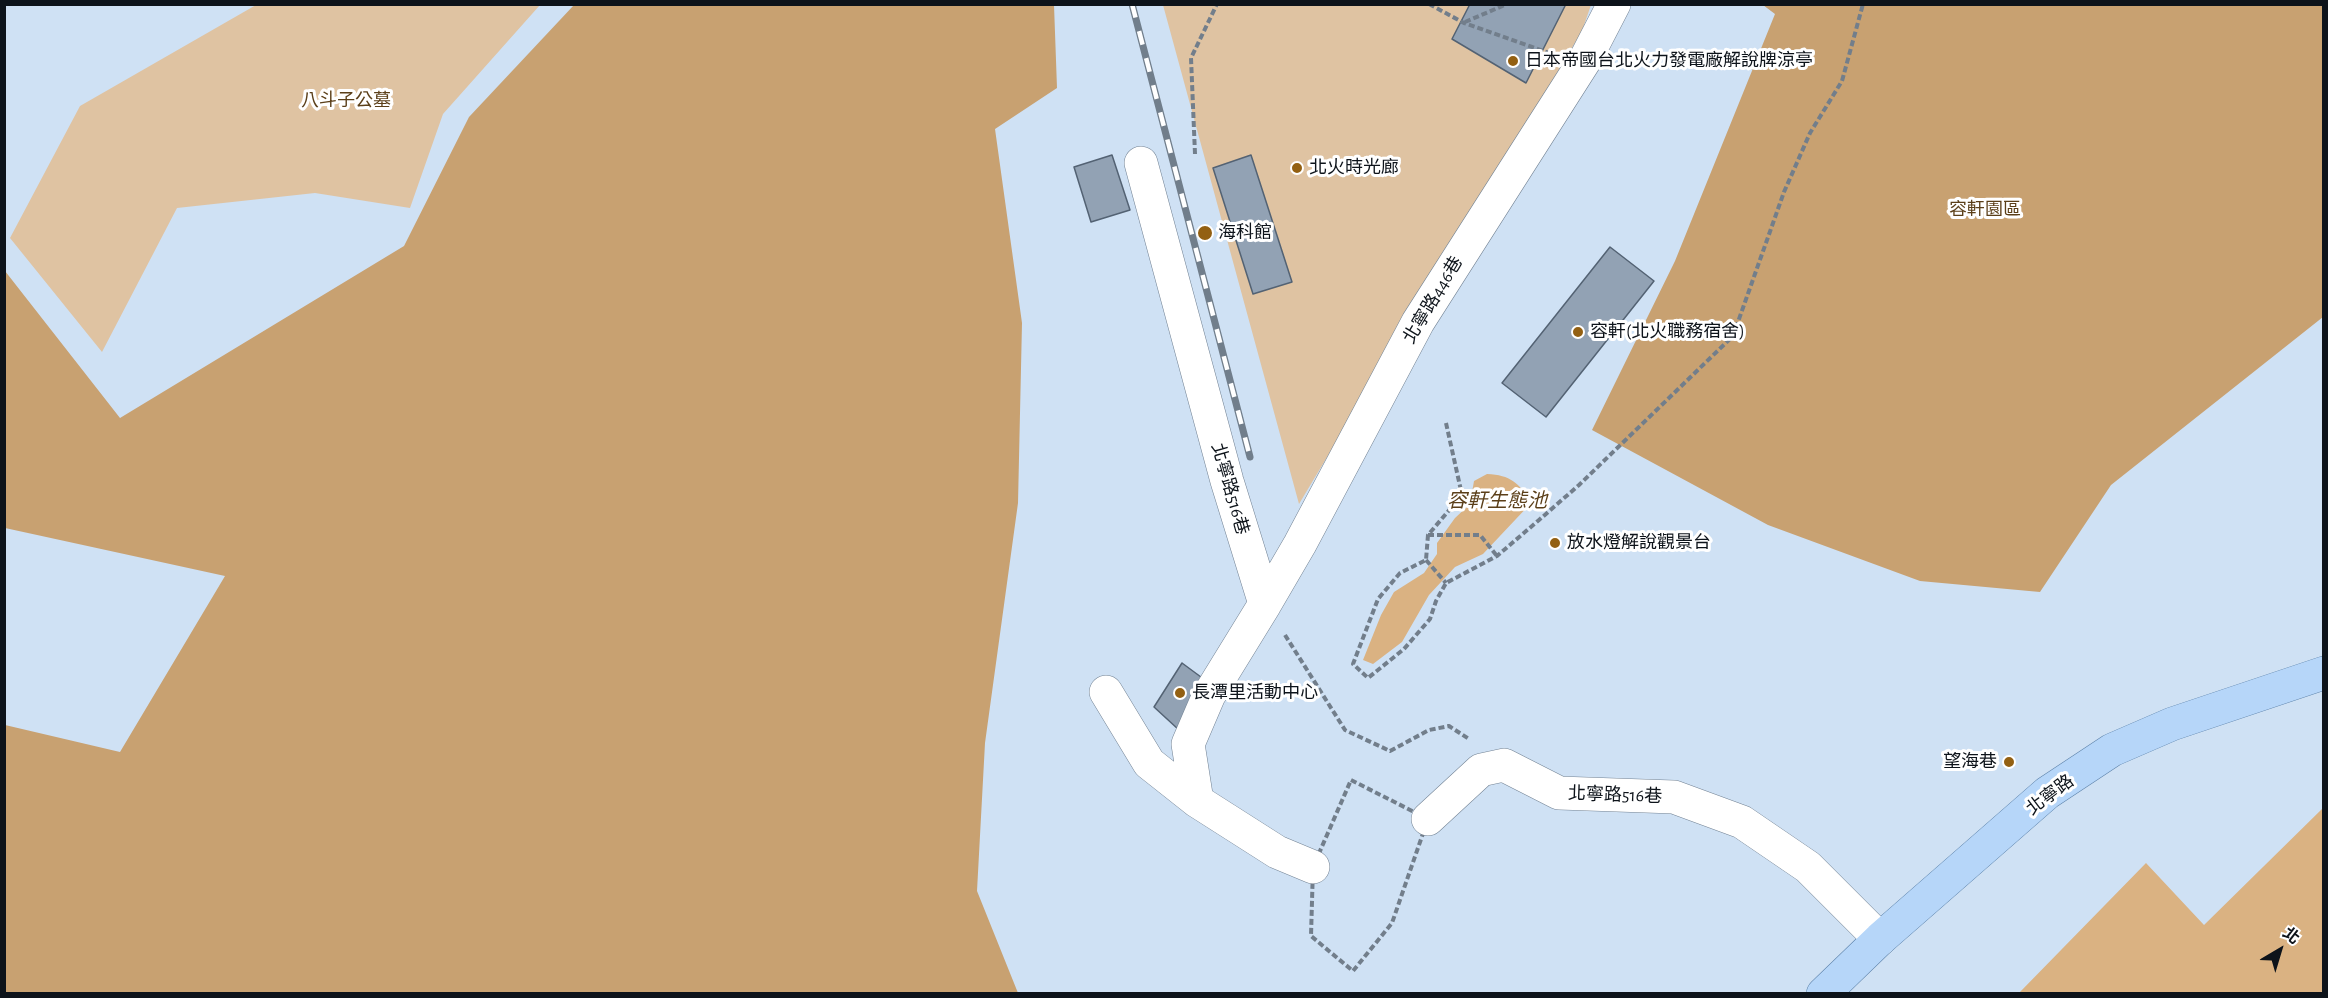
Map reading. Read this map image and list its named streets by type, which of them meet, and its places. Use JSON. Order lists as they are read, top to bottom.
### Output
{
  "streets": {
    "main road": ["北寧路"],
    "lane": ["北寧路446巷", "北寧路516巷"]
  },
  "crossings": [
    ["北寧路446巷", "北寧路516巷"],
    ["北寧路516巷", "北寧路"]
  ],
  "water": ["容軒生態池"],
  "parks": ["八斗子公墓", "容軒園區"],
  "places": [
    "日本帝國台北火力發電廠解說牌涼亭",
    "北火時光廊",
    "海科館",
    "容軒(北火職務宿舍)",
    "放水燈解說觀景台",
    "長潭里活動中心",
    "望海巷"
  ],
  "north": "top right"
}
